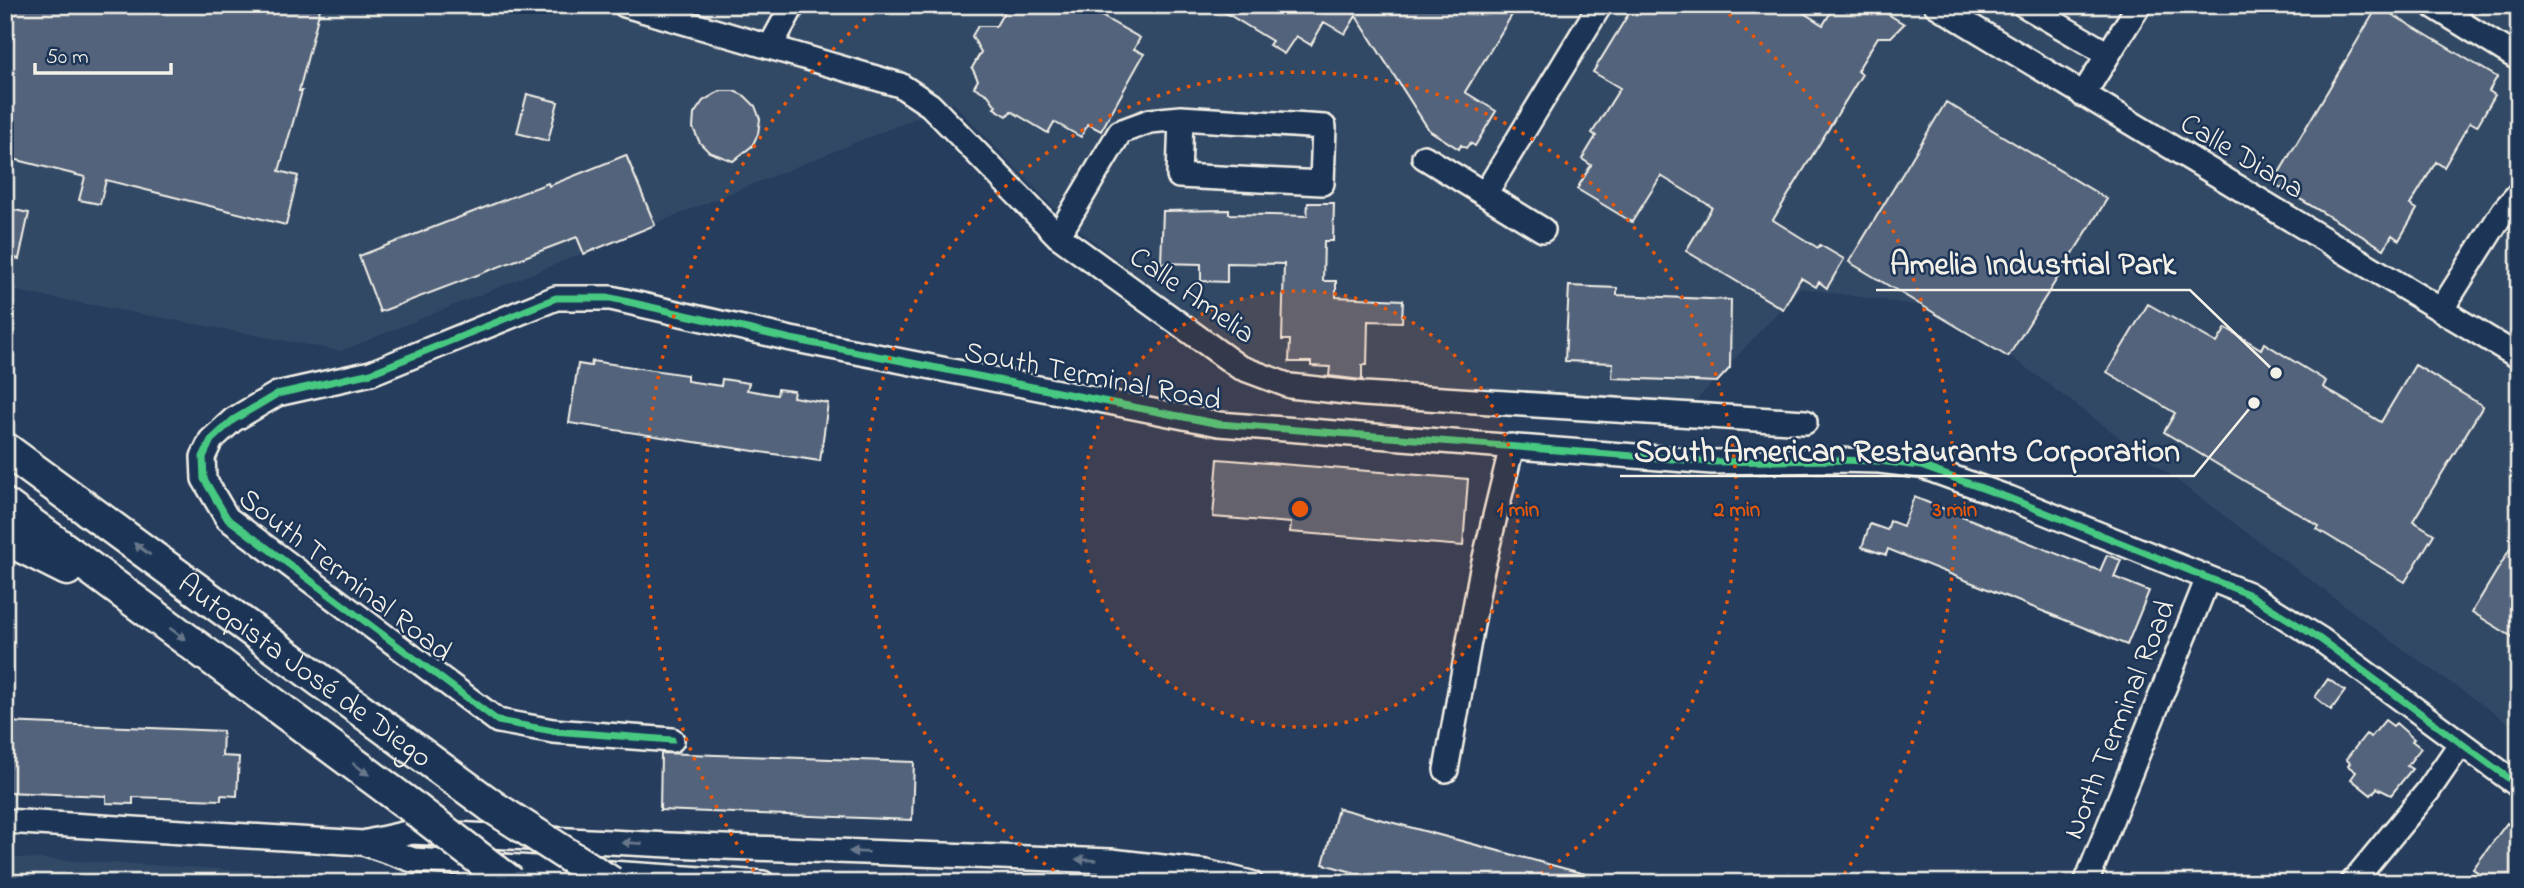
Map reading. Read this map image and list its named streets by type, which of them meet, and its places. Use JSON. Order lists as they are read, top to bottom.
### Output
{
  "streets": {
    "highway": ["Autopista José de Diego"],
    "street": [
      "Calle Diana",
      "Calle Amelia",
      "South Terminal Road",
      "North Terminal Road"
    ]
  },
  "crossings": [
    ["South Terminal Road", "North Terminal Road"]
  ],
  "places": ["Amelia Industrial Park", "South American Restaurants Corporation"],
  "scale_bar": "50 m",
  "rings": ["1 min", "2 min", "3 min"]
}
